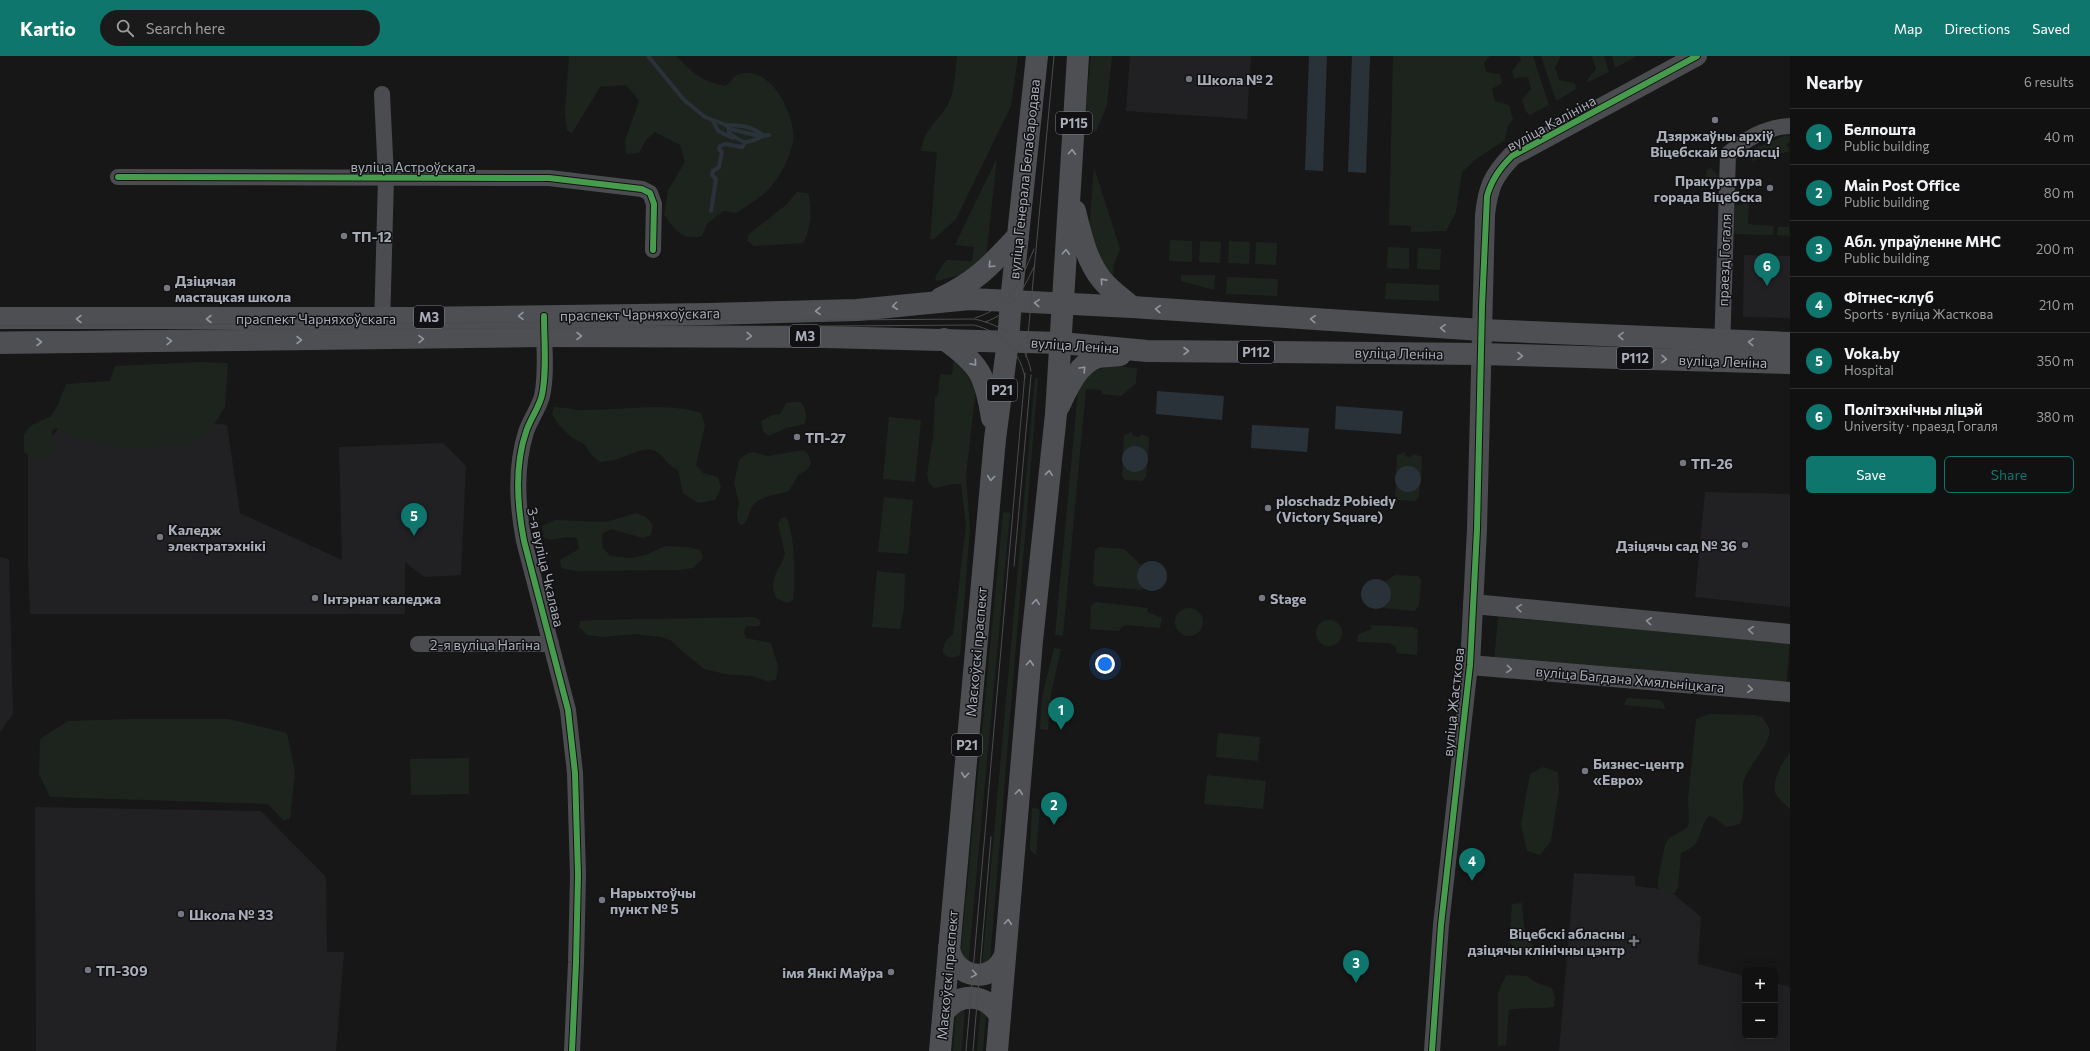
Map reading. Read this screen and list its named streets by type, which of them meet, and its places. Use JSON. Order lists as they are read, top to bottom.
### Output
{
  "streets": {
    "main road": [
      "Р115",
      "вуліца Генерала Белабародава",
      "праспект Чарняхоўскага",
      "М3",
      "вуліца Леніна",
      "Р112",
      "Р21",
      "Маскоўскі праспект"
    ],
    "street": [
      "вуліца Калініна",
      "вуліца Астроўскага",
      "праезд Гогаля",
      "3-я вуліца Чкалава",
      "2-я вуліца Нагіна",
      "вуліца Багдана Хмяльніцкага",
      "вуліца Жасткова"
    ]
  },
  "crossings": [
    ["Р115", "праспект Чарняхоўскага"],
    ["Р115", "вуліца Леніна"],
    ["вуліца Калініна", "вуліца Леніна"],
    ["вуліца Калініна", "вуліца Жасткова"],
    ["вуліца Генерала Белабародава", "праспект Чарняхоўскага"],
    ["вуліца Генерала Белабародава", "Маскоўскі праспект"],
    ["праезд Гогаля", "вуліца Леніна"],
    ["праспект Чарняхоўскага", "вуліца Леніна"],
    ["праспект Чарняхоўскага", "3-я вуліца Чкалава"],
    ["праспект Чарняхоўскага", "Маскоўскі праспект"],
    ["вуліца Леніна", "Маскоўскі праспект"],
    ["вуліца Леніна", "вуліца Жасткова"],
    ["3-я вуліца Чкалава", "2-я вуліца Нагіна"],
    ["вуліца Багдана Хмяльніцкага", "вуліца Жасткова"]
  ],
  "places": {
    "other": [
      "Школа № 2",
      "Дзяржаўны архіў Віцебскай вобласці",
      "Пракуратура горада Віцебска",
      "ТП-12",
      "Дзіцячая мастацкая школа",
      "ТП-27",
      "ТП-26",
      "ploschadz Pobiedy (Victory Square)",
      "Каледж электратэхнікі",
      "Дзіцячы сад № 36",
      "Інтэрнат каледжа",
      "Stage",
      "Бизнес-центр «Евро»",
      "Нарыхтоўчы пункт № 5",
      "Школа № 33",
      "ТП-309",
      "імя Янкі Маўра"
    ],
    "health": ["Віцебскі абласны дзіцячы клінічны цэнтр"]
  },
  "page": {
    "header": "Kartio",
    "search": "Search here",
    "nav": ["Map", "Directions", "Saved"],
    "heading": ["Nearby", "6 results"],
    "list": [
      {
        "mark": "1",
        "name": "Белпошта",
        "note": "Public building",
        "value": "40 m"
      },
      {
        "mark": "2",
        "name": "Main Post Office",
        "note": "Public building",
        "value": "80 m"
      },
      {
        "mark": "3",
        "name": "Абл. упраўленне МНС",
        "note": "Public building",
        "value": "200 m"
      },
      {
        "mark": "4",
        "name": "Фітнес-клуб",
        "note": "Sports · вуліца Жасткова",
        "value": "210 m"
      },
      {
        "mark": "5",
        "name": "Voka.by",
        "note": "Hospital",
        "value": "350 m"
      },
      {
        "mark": "6",
        "name": "Політэхнічны ліцэй",
        "note": "University · праезд Гогаля",
        "value": "380 m"
      }
    ],
    "pins": [
      "6",
      "5",
      "1",
      "2",
      "4",
      "3"
    ],
    "buttons": ["Save", "Share"],
    "map_buttons": ["+", "−"]
  }
}
